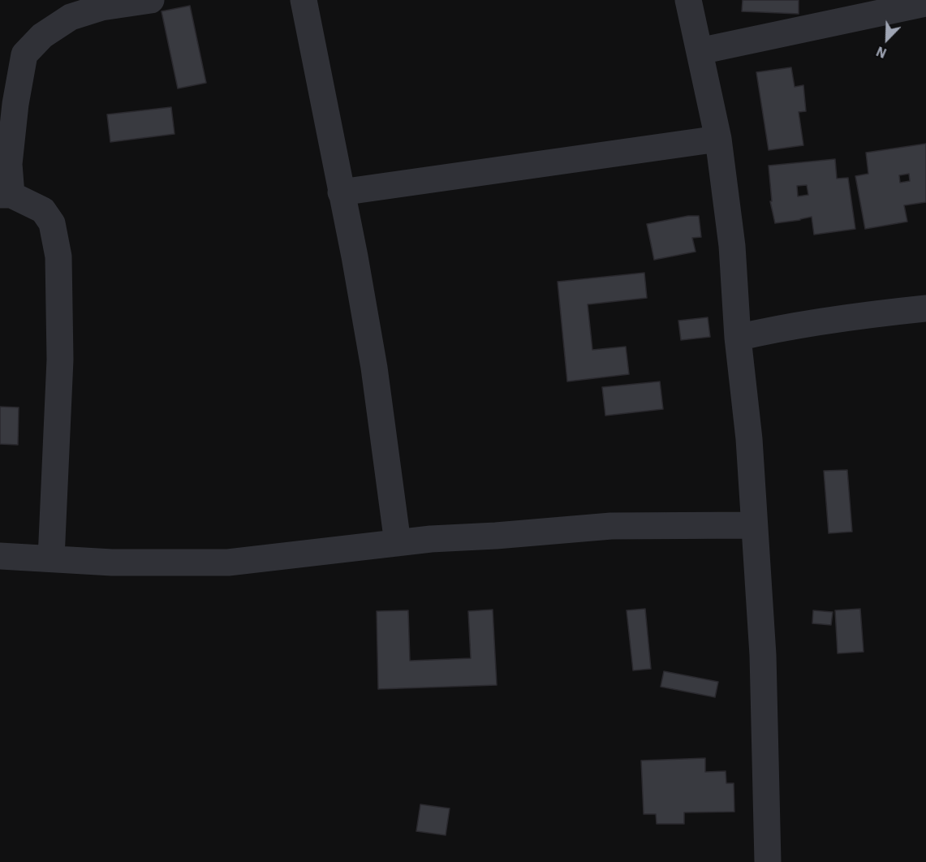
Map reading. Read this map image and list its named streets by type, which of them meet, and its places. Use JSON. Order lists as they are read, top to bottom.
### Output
{
  "north": "bottom left"
}
